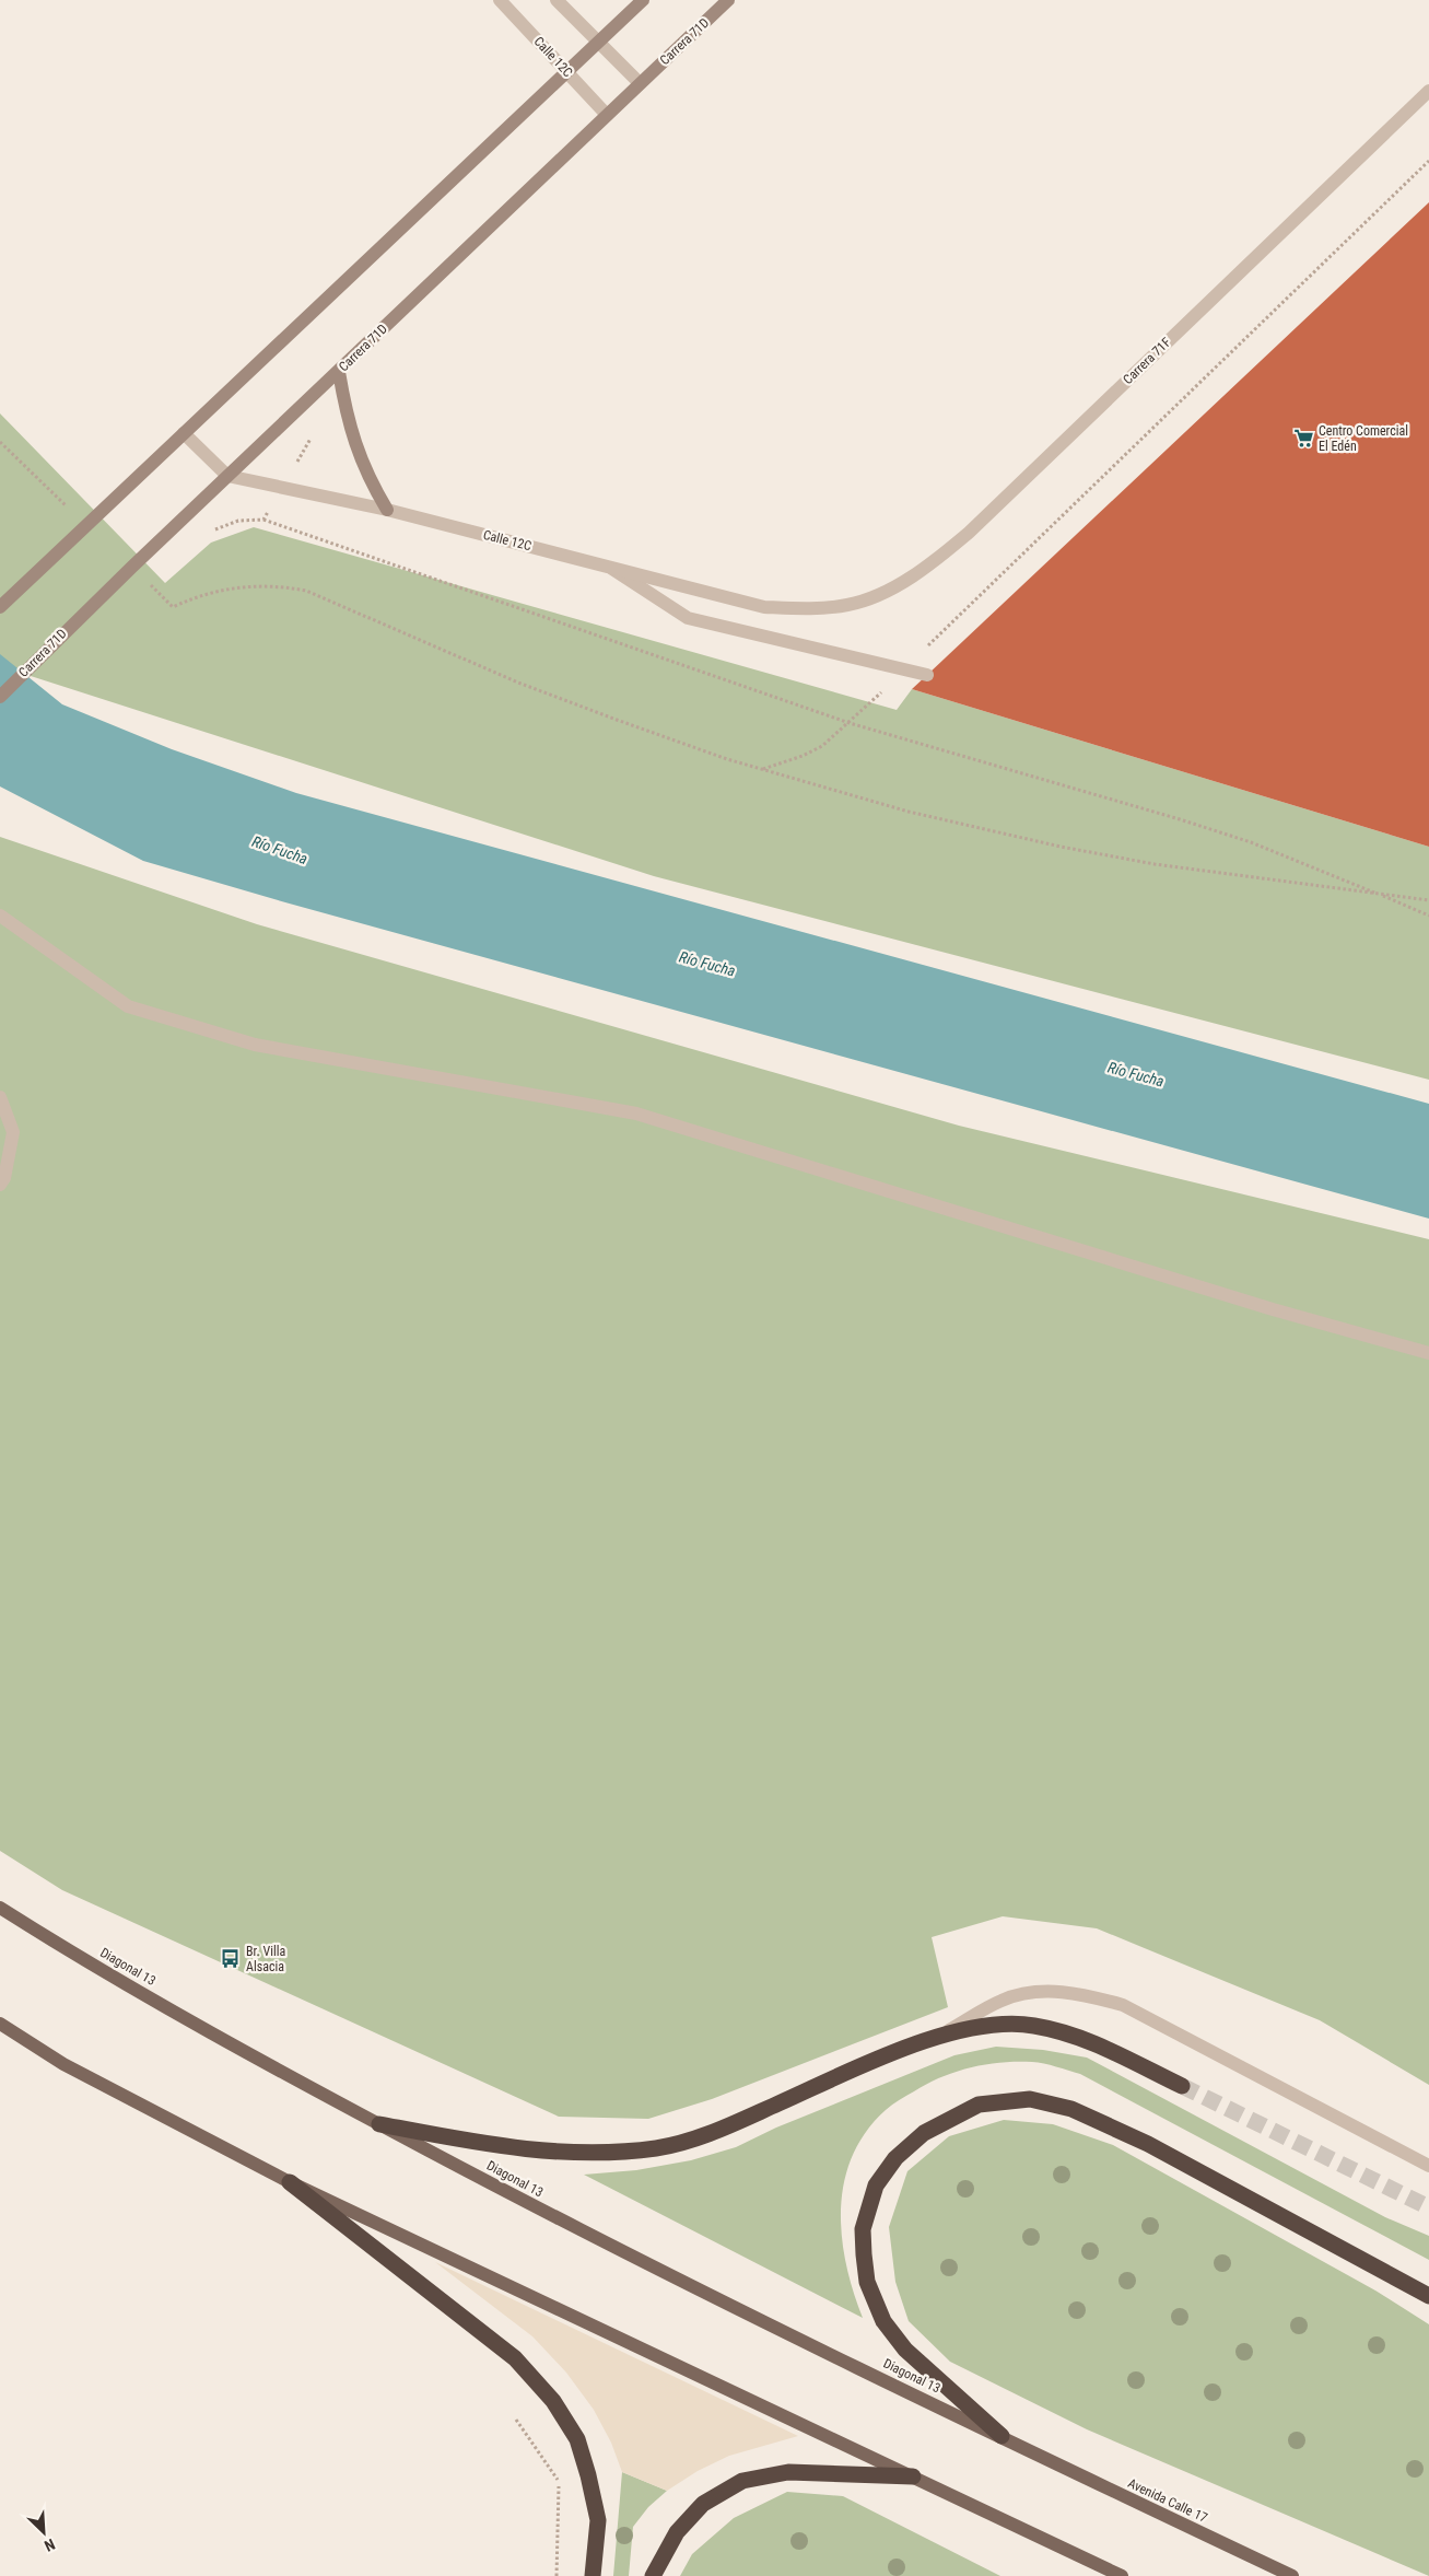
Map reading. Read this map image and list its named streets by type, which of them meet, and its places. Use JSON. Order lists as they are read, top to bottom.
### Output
{
  "streets": {
    "main road": ["Diagonal 13", "Avenida Calle 17"],
    "street": ["Carrera 71D", "Calle 12C", "Carrera 71F"]
  },
  "crossings": [
    ["Carrera 71D", "Calle 12C"],
    ["Calle 12C", "Carrera 71F"],
    ["Diagonal 13", "Avenida Calle 17"]
  ],
  "water": ["Río Fucha"],
  "places": {
    "supermarket": ["Centro Comercial El Edén"],
    "bus stop": ["Br. Villa Alsacia"]
  },
  "north": "bottom right"
}
